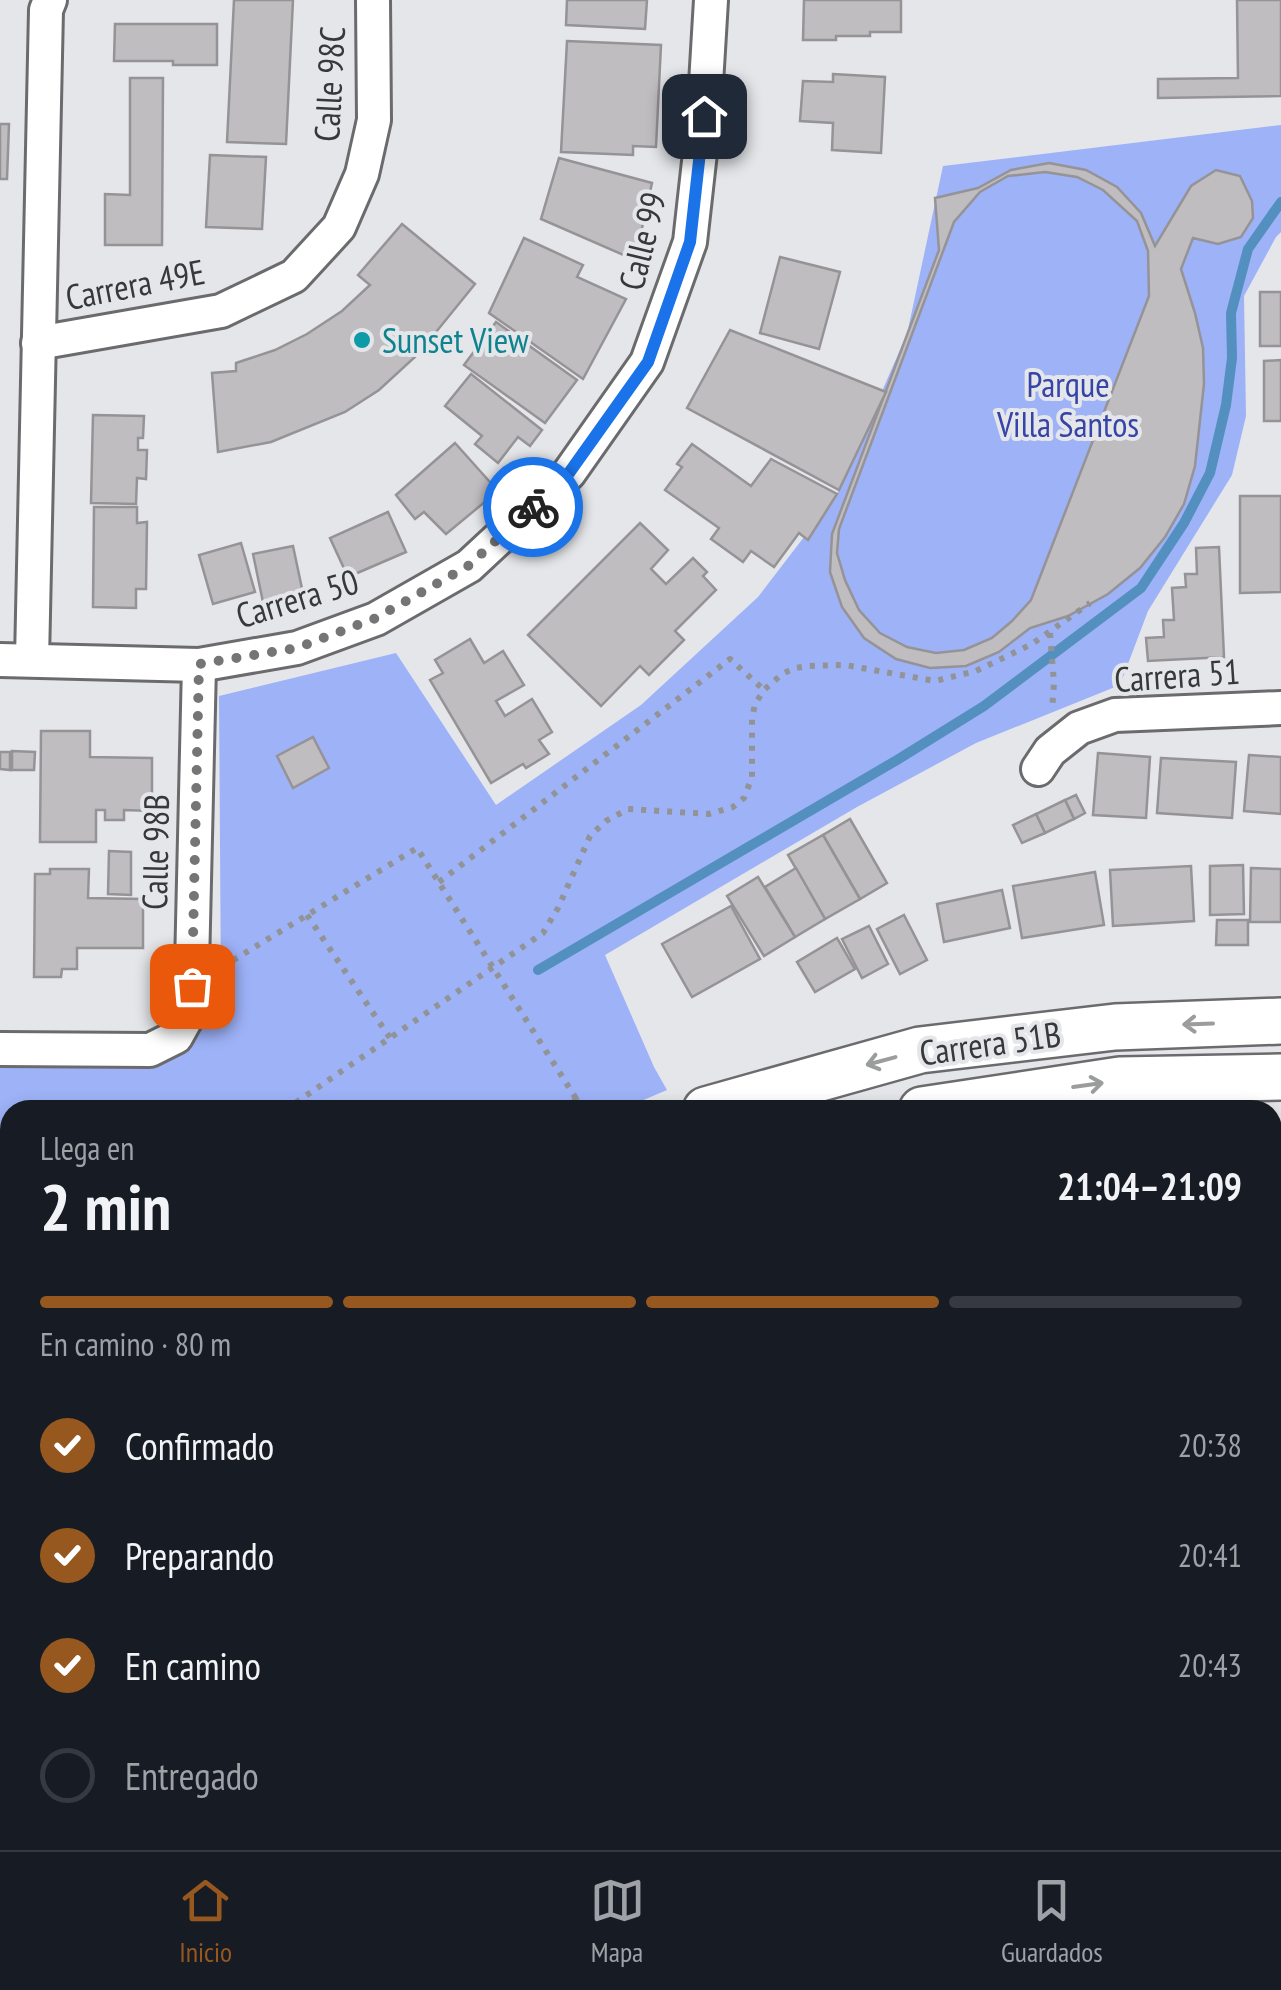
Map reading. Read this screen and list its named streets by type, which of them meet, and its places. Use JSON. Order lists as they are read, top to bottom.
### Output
{
  "streets": {
    "main road": ["Carrera 51B"],
    "street": [
      "Calle 98C",
      "Calle 99",
      "Carrera 49E",
      "Carrera 50",
      "Carrera 51",
      "Calle 98B"
    ]
  },
  "crossings": [
    ["Calle 98C", "Carrera 49E"],
    ["Calle 99", "Carrera 50"],
    ["Carrera 50", "Calle 98B"]
  ],
  "parks": ["Parque Villa Santos"],
  "places": ["Sunset View"],
  "page": {
    "heading": ["2 min", "Llega en", "21:04–21:09"],
    "bar": "En camino · 80 m",
    "list": [
      ["Confirmado", "20:38"],
      ["Preparando", "20:41"],
      ["En camino", "20:43"],
      "Entregado"
    ],
    "tabs": ["Inicio", "Mapa", "Guardados"]
  }
}
